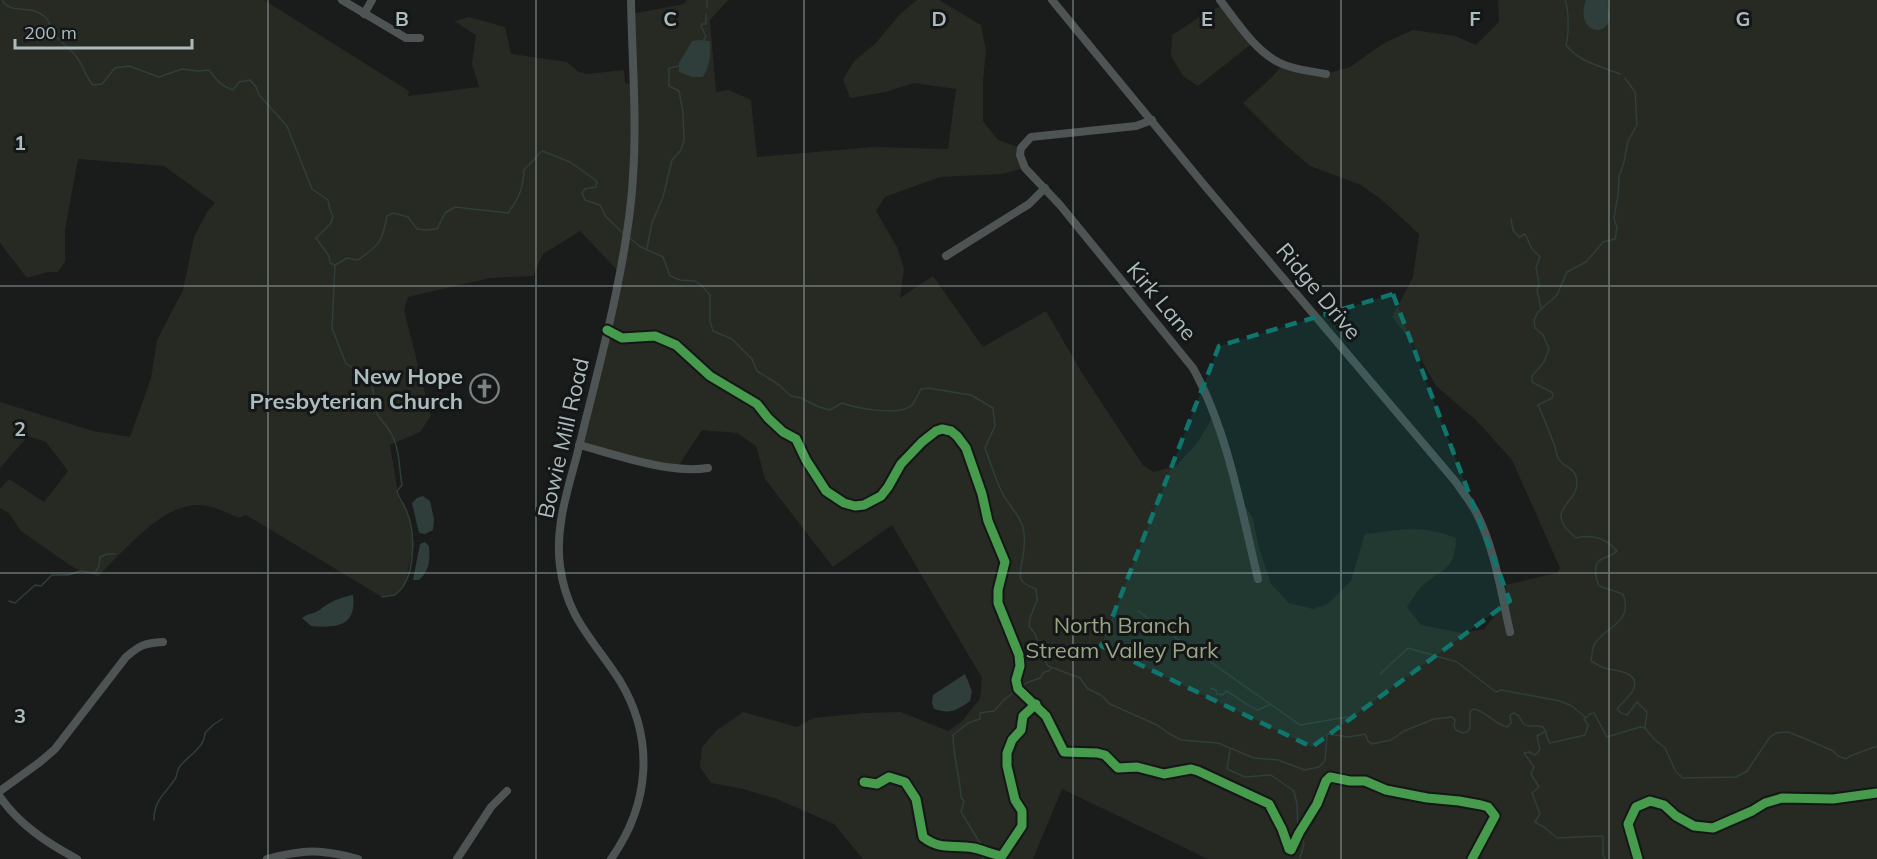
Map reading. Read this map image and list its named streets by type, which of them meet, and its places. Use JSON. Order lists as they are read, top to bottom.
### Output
{
  "streets": {
    "street": ["Ridge Drive", "Kirk Lane", "Bowie Mill Road"]
  },
  "crossings": [
    ["Ridge Drive", "Kirk Lane"]
  ],
  "parks": ["North Branch Stream Valley Park"],
  "places": {
    "church": ["New Hope Presbyterian Church"]
  },
  "scale_bar": "200 m",
  "grid": {
    "columns": [
      "B",
      "C",
      "D",
      "E",
      "F",
      "G"
    ],
    "rows": ["1", "2", "3"]
  }
}
